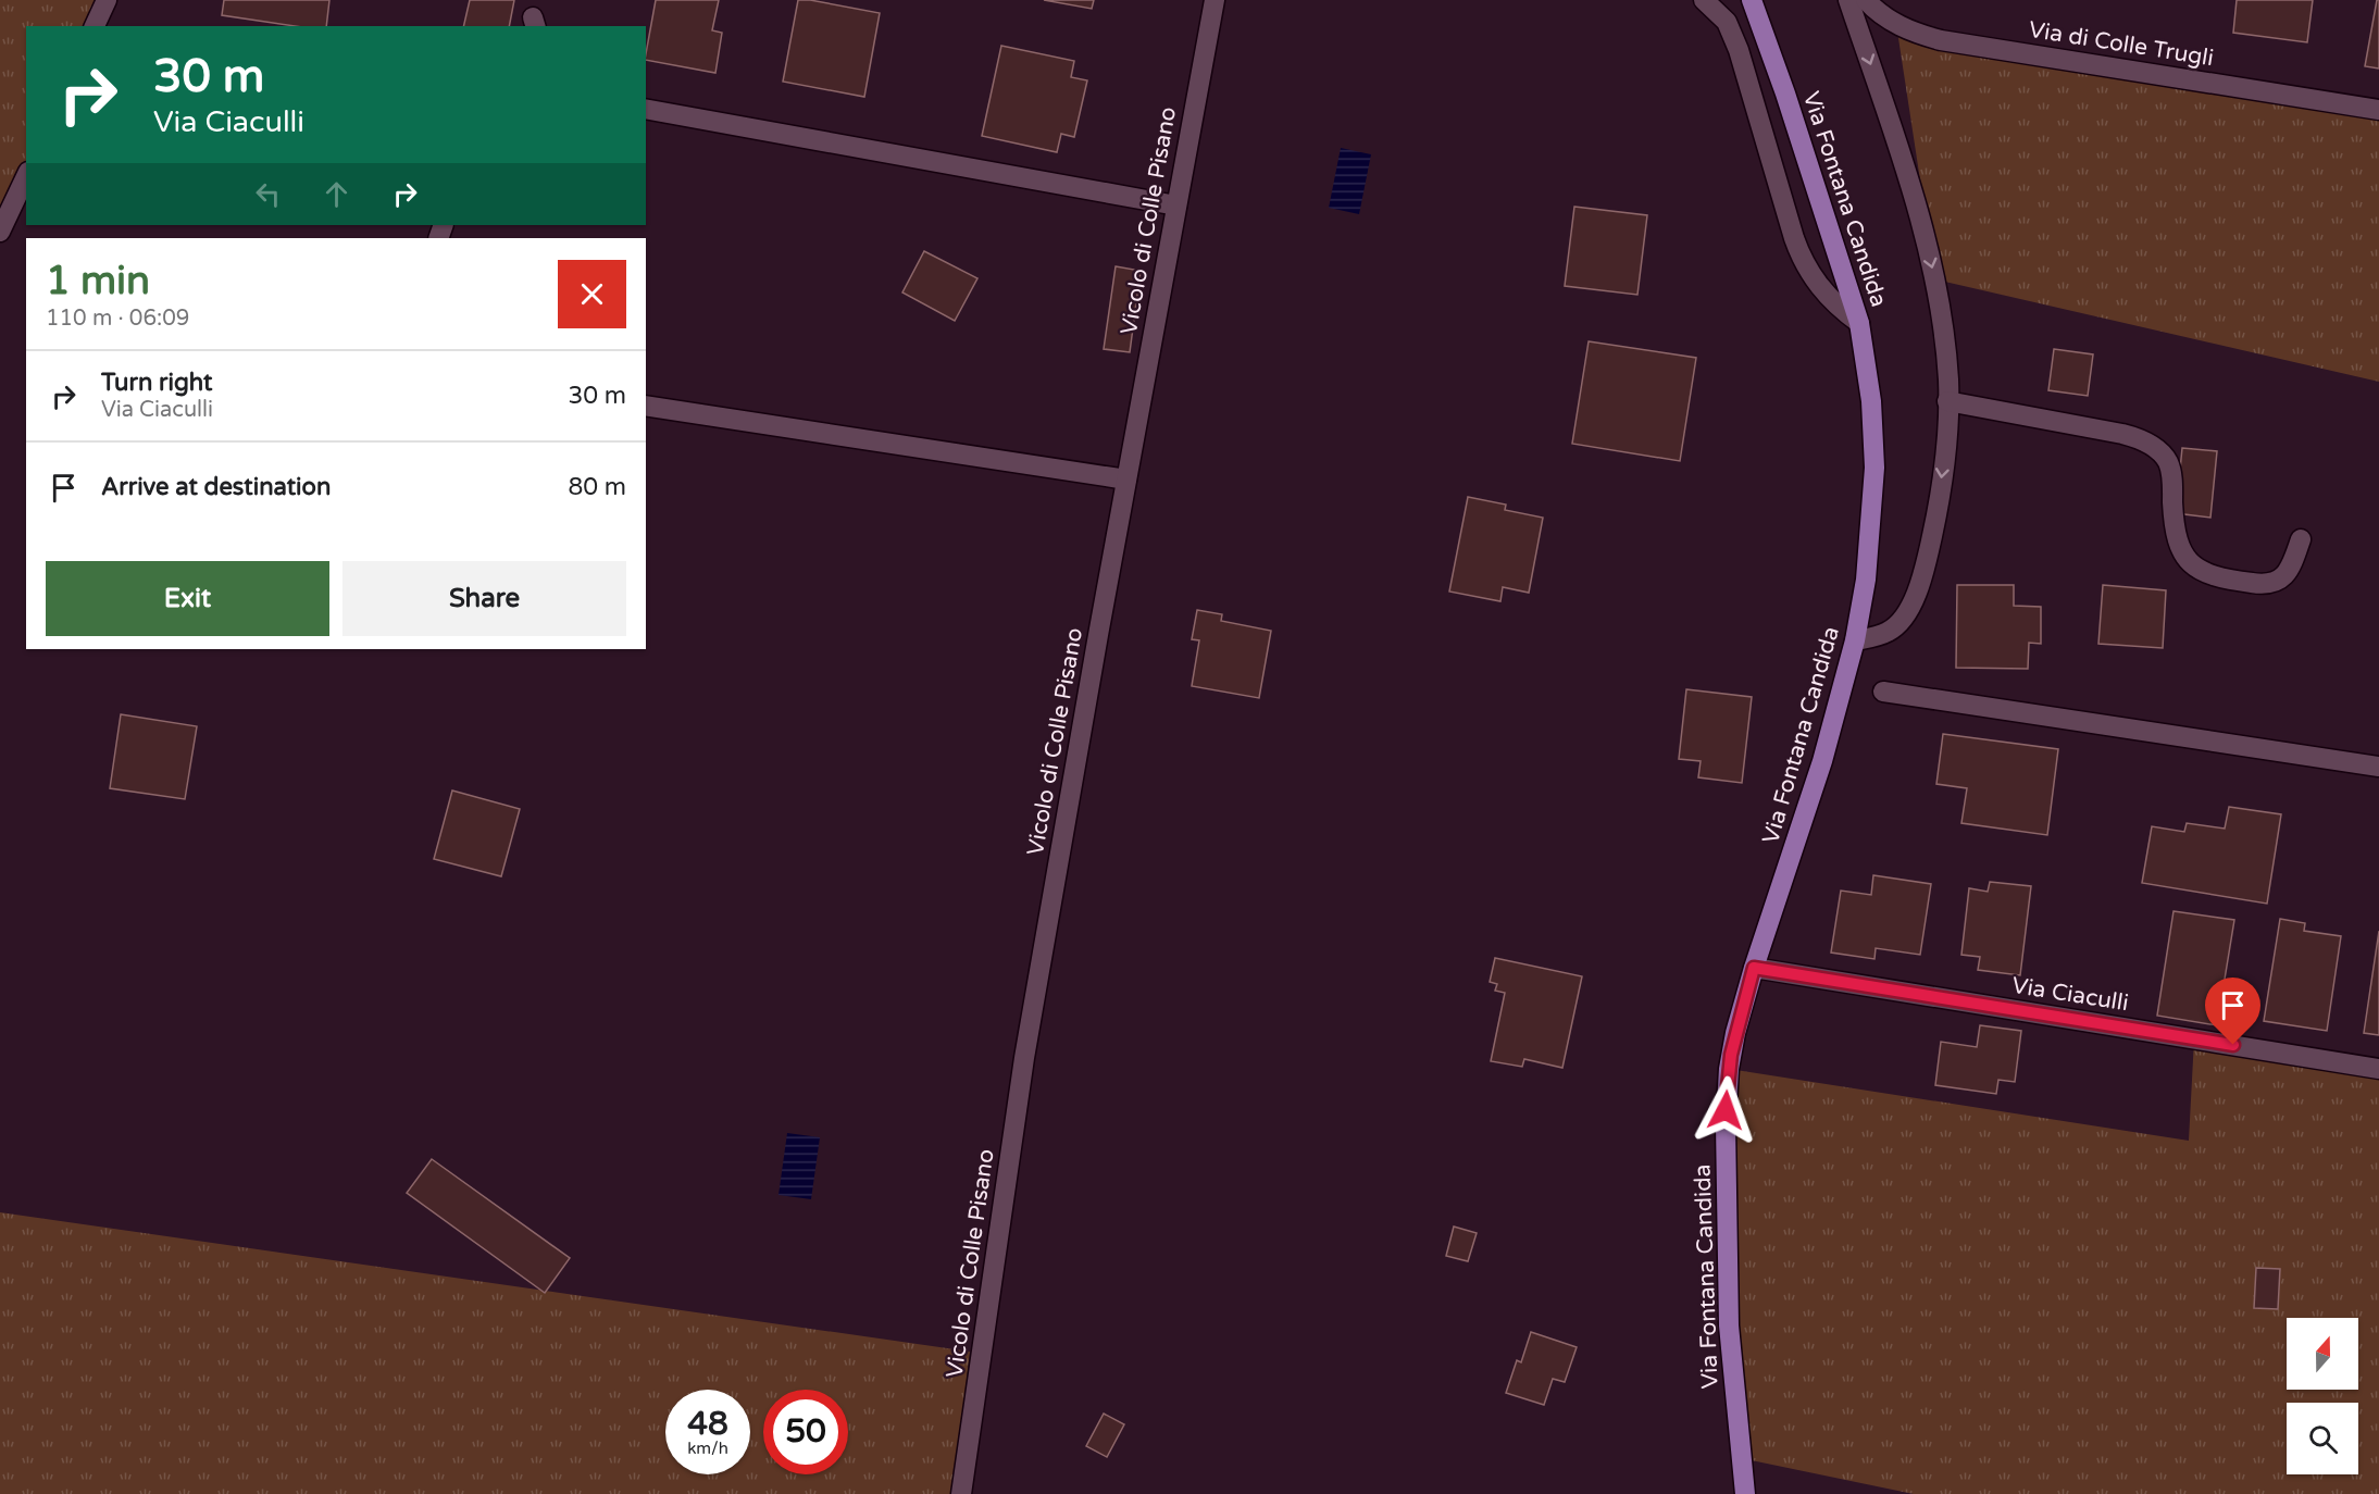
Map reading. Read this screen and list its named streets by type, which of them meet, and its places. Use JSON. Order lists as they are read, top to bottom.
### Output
{
  "streets": {
    "main road": ["Via Fontana Candida"],
    "street": ["Via di Colle Trugli", "Vicolo di Colle Pisano", "Via Ciaculli"]
  },
  "crossings": [
    ["Via Fontana Candida", "Via Ciaculli"]
  ],
  "north": "top",
  "page": {
    "turn": ["30 m", "Via Ciaculli"],
    "heading": ["1 min", "110 m · 06:09"],
    "list": [
      {
        "name": "Turn right",
        "note": "Via Ciaculli",
        "value": "30 m"
      },
      {
        "name": "Arrive at destination",
        "value": "80 m"
      }
    ],
    "buttons": ["Exit", "Share"],
    "speed": "48 km/h",
    "limit": "50"
  }
}
